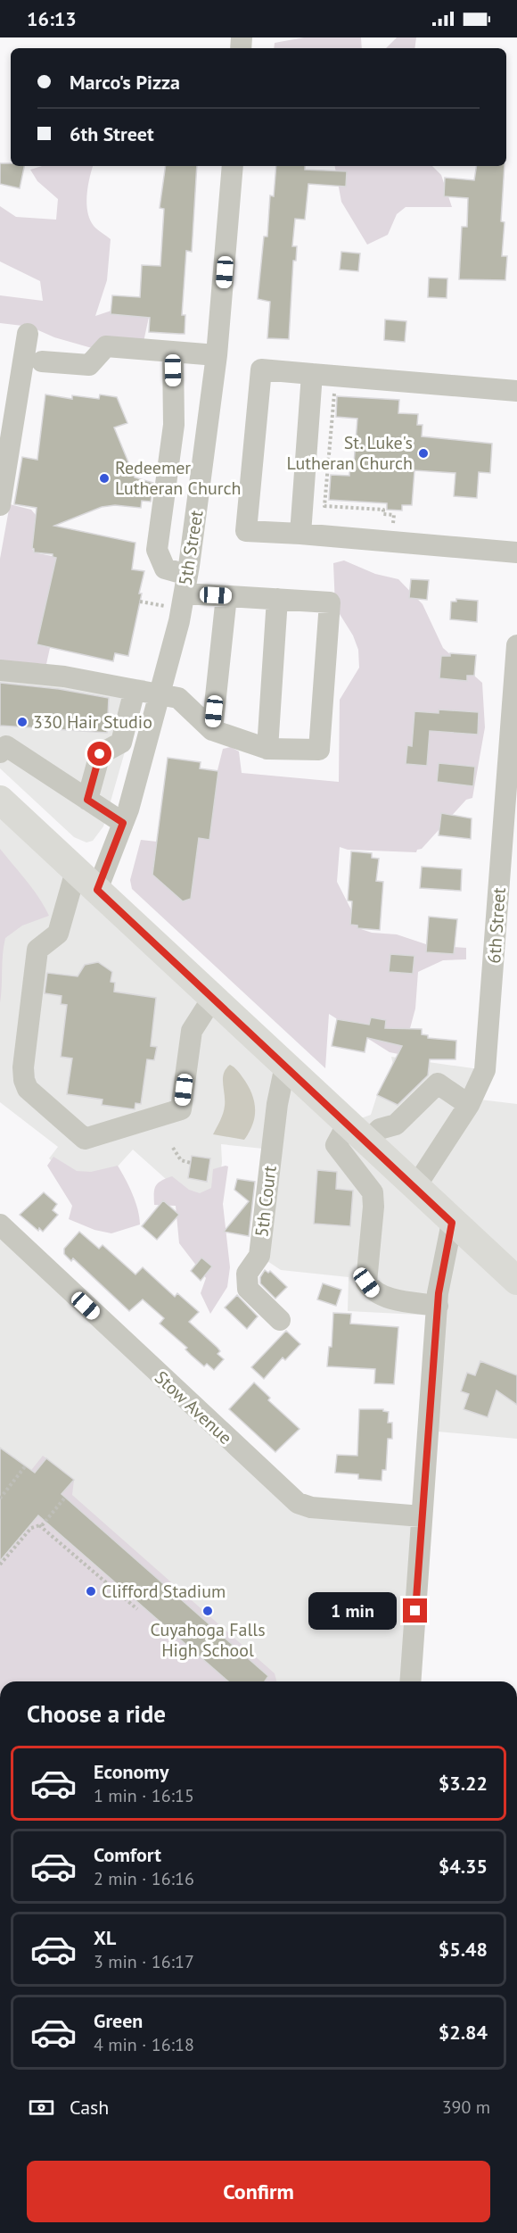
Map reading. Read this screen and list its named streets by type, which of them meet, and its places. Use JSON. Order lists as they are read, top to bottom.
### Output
{
  "streets": {
    "street": [
      "5th Street",
      "6th Street",
      "5th Court",
      "Stow Avenue"
    ]
  },
  "places": [
    "St. Luke's Lutheran Church",
    "Redeemer Lutheran Church",
    "330 Hair Studio",
    "Clifford Stadium",
    "Cuyahoga Falls High School"
  ],
  "page": {
    "status": "16:13",
    "banner": ["Marco's Pizza", "6th Street"],
    "bubble": "1 min",
    "heading": "Choose a ride",
    "list": [
      {
        "name": "Economy",
        "note": "1 min · 16:15",
        "value": "$3.22"
      },
      {
        "name": "Comfort",
        "note": "2 min · 16:16",
        "value": "$4.35"
      },
      {
        "name": "XL",
        "note": "3 min · 16:17",
        "value": "$5.48"
      },
      {
        "name": "Green",
        "note": "4 min · 16:18",
        "value": "$2.84"
      }
    ],
    "pay": ["Cash", "390 m"],
    "buttons": "Confirm"
  }
}
